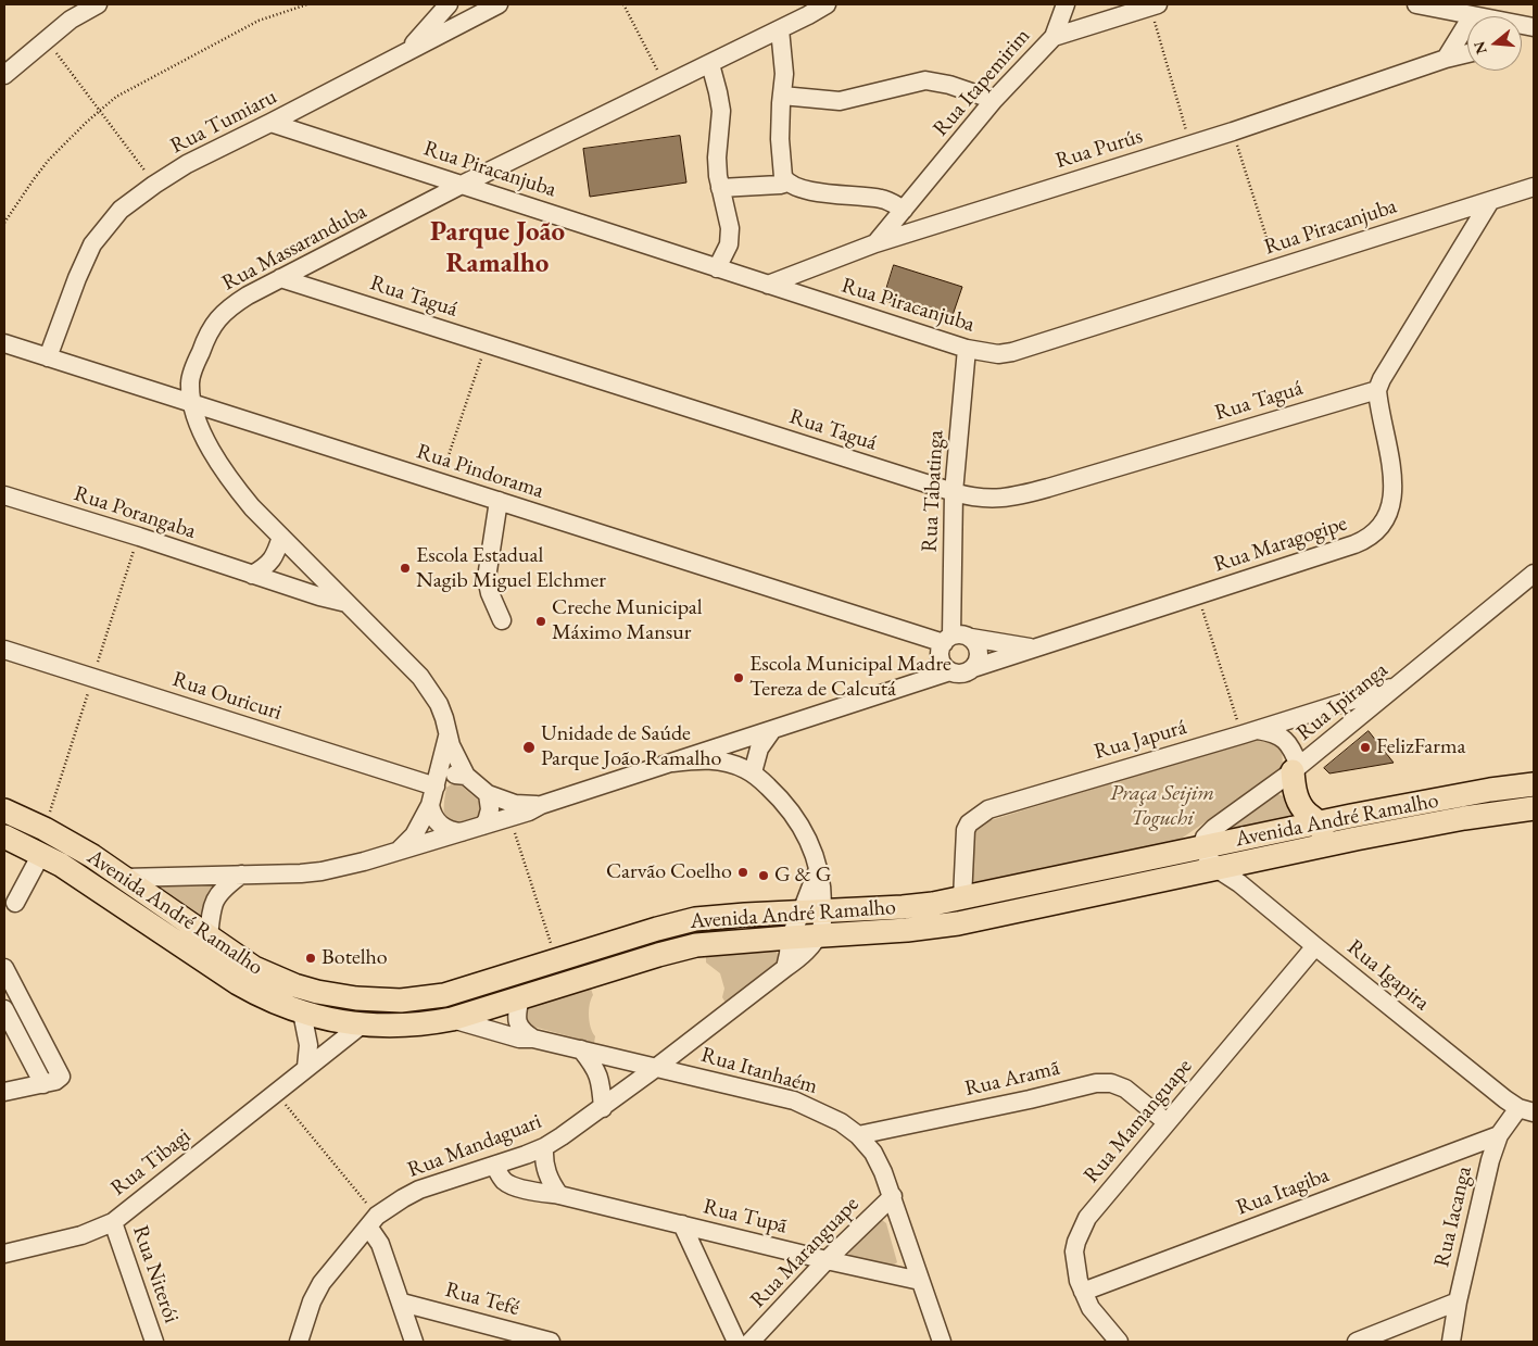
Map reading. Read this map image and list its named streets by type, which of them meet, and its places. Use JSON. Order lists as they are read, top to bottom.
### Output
{
  "streets": {
    "main road": ["Avenida André Ramalho"],
    "street": [
      "Rua Itapemirim",
      "Rua Tumiaru",
      "Rua Purús",
      "Rua Piracanjuba",
      "Rua Massaranduba",
      "Rua Taguá",
      "Rua Pindorama",
      "Rua Tabatinga",
      "Rua Porangaba",
      "Rua Maragogipe",
      "Rua Ouricuri",
      "Rua Ipiranga",
      "Rua Japurá",
      "Rua Igapira",
      "Rua Itanhaém",
      "Rua Aramã",
      "Rua Mamanguape",
      "Rua Mandaguari",
      "Rua Tibagi",
      "Rua Itagiba",
      "Rua Tupã",
      "Rua Iacanga",
      "Rua Maranguape",
      "Rua Niterói",
      "Rua Tefé"
    ]
  },
  "crossings": [
    ["Rua Itapemirim", "Rua Purús"],
    ["Rua Tumiaru", "Rua Piracanjuba"],
    ["Rua Tumiaru", "Rua Pindorama"],
    ["Rua Purús", "Rua Piracanjuba"],
    ["Rua Piracanjuba", "Rua Massaranduba"],
    ["Rua Piracanjuba", "Rua Tabatinga"],
    ["Rua Massaranduba", "Rua Taguá"],
    ["Rua Massaranduba", "Rua Pindorama"],
    ["Rua Massaranduba", "Rua Porangaba"],
    ["Rua Massaranduba", "Rua Ouricuri"],
    ["Rua Taguá", "Rua Tabatinga"],
    ["Rua Taguá", "Rua Maragogipe"],
    ["Rua Pindorama", "Rua Tabatinga"],
    ["Rua Pindorama", "Rua Maragogipe"],
    ["Rua Tabatinga", "Rua Maragogipe"],
    ["Rua Ipiranga", "Rua Japurá"],
    ["Rua Ipiranga", "Avenida André Ramalho"],
    ["Rua Japurá", "Avenida André Ramalho"],
    ["Avenida André Ramalho", "Rua Igapira"],
    ["Avenida André Ramalho", "Rua Itanhaém"],
    ["Avenida André Ramalho", "Rua Mandaguari"],
    ["Avenida André Ramalho", "Rua Tibagi"],
    ["Rua Igapira", "Rua Mamanguape"],
    ["Rua Igapira", "Rua Iacanga"],
    ["Rua Itanhaém", "Rua Aramã"],
    ["Rua Itanhaém", "Rua Mandaguari"],
    ["Rua Itanhaém", "Rua Tupã"],
    ["Rua Itanhaém", "Rua Maranguape"],
    ["Rua Aramã", "Rua Mamanguape"],
    ["Rua Mamanguape", "Rua Itagiba"],
    ["Rua Mandaguari", "Rua Tupã"],
    ["Rua Tibagi", "Rua Niterói"],
    ["Rua Itagiba", "Rua Iacanga"],
    ["Rua Tupã", "Rua Maranguape"]
  ],
  "districts": ["Parque João Ramalho"],
  "parks": ["Praça Seijim Toguchi"],
  "places": [
    "Escola Estadual Nagib Miguel Elchmer",
    "Creche Municipal Máximo Mansur",
    "Escola Municipal Madre Tereza de Calcutá",
    "Unidade de Saúde Parque João Ramalho",
    "FelizFarma",
    "Carvão Coelho",
    "G & G",
    "Botelho"
  ],
  "north": "left"
}
